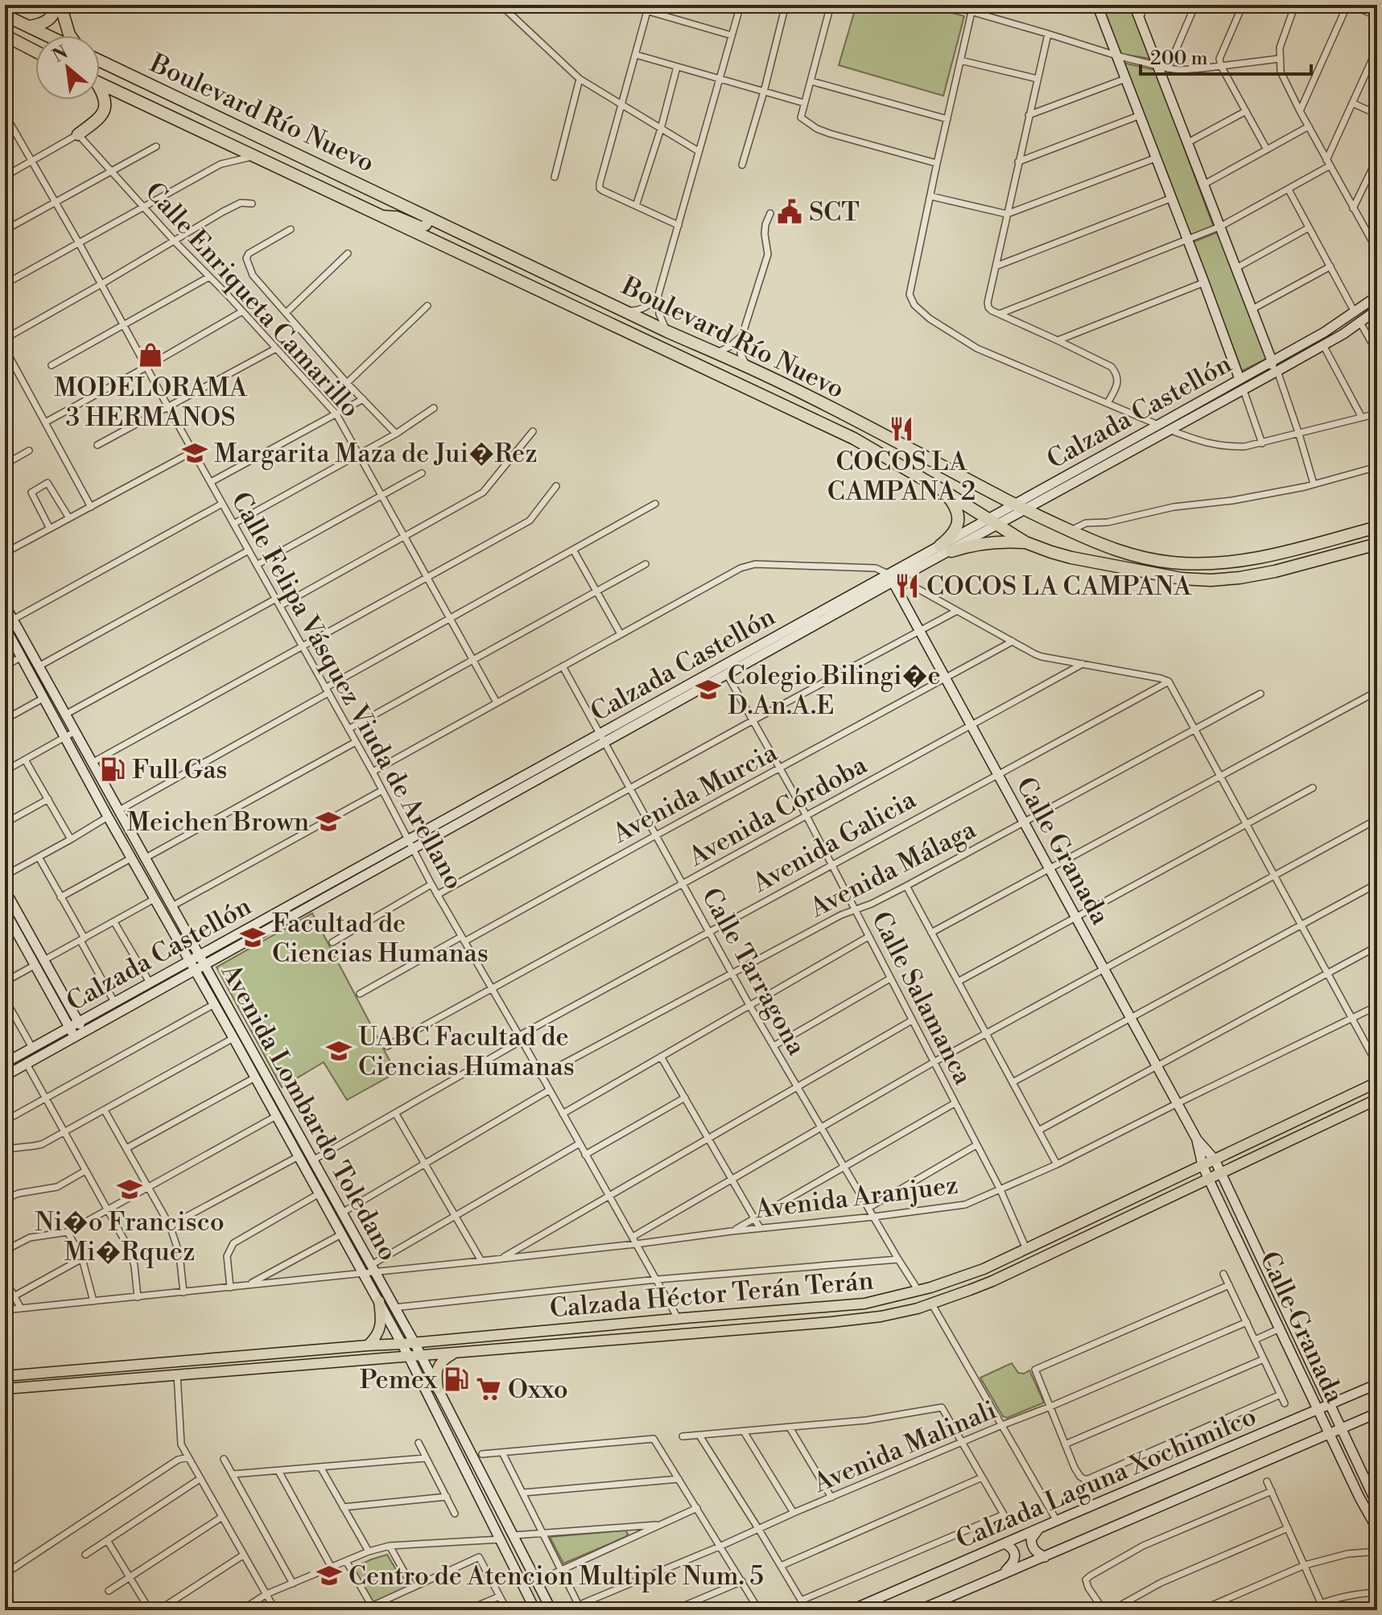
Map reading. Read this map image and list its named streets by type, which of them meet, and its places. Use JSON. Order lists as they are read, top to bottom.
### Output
{
  "streets": {
    "highway": ["Boulevard Río Nuevo"],
    "main road": [
      "Calzada Castellón",
      "Calle Granada",
      "Avenida Lombardo Toledano",
      "Calzada Héctor Terán Terán",
      "Calzada Laguna Xochimilco"
    ],
    "street": [
      "Calle Enriqueta Camarillo",
      "Calle Felipa Vásquez Viuda de Arellano",
      "Avenida Murcia",
      "Avenida Córdoba",
      "Avenida Galicia",
      "Avenida Málaga",
      "Calle Tarragona",
      "Calle Salamanca",
      "Avenida Aranjuez",
      "Avenida Malinali"
    ]
  },
  "crossings": [
    ["Boulevard Río Nuevo", "Calzada Castellón"],
    ["Calzada Castellón", "Calle Felipa Vásquez Viuda de Arellano"],
    ["Calzada Castellón", "Calle Granada"],
    ["Calzada Castellón", "Calle Tarragona"],
    ["Calzada Castellón", "Calle Salamanca"],
    ["Calzada Castellón", "Avenida Lombardo Toledano"],
    ["Calle Felipa Vásquez Viuda de Arellano", "Avenida Murcia"],
    ["Calle Felipa Vásquez Viuda de Arellano", "Avenida Córdoba"],
    ["Calle Felipa Vásquez Viuda de Arellano", "Avenida Galicia"],
    ["Calle Felipa Vásquez Viuda de Arellano", "Avenida Málaga"],
    ["Calle Felipa Vásquez Viuda de Arellano", "Avenida Aranjuez"],
    ["Calle Felipa Vásquez Viuda de Arellano", "Calzada Héctor Terán Terán"],
    ["Avenida Murcia", "Calle Granada"],
    ["Avenida Murcia", "Calle Tarragona"],
    ["Avenida Murcia", "Calle Salamanca"],
    ["Avenida Córdoba", "Calle Granada"],
    ["Avenida Córdoba", "Calle Tarragona"],
    ["Avenida Córdoba", "Calle Salamanca"],
    ["Avenida Galicia", "Calle Granada"],
    ["Avenida Galicia", "Calle Tarragona"],
    ["Avenida Galicia", "Calle Salamanca"],
    ["Avenida Galicia", "Avenida Lombardo Toledano"],
    ["Calle Granada", "Avenida Málaga"],
    ["Calle Granada", "Avenida Aranjuez"],
    ["Calle Granada", "Calzada Héctor Terán Terán"],
    ["Calle Granada", "Calzada Laguna Xochimilco"],
    ["Avenida Málaga", "Calle Tarragona"],
    ["Avenida Málaga", "Calle Salamanca"],
    ["Calle Tarragona", "Avenida Aranjuez"],
    ["Calle Tarragona", "Calzada Héctor Terán Terán"],
    ["Calle Salamanca", "Avenida Aranjuez"],
    ["Calle Salamanca", "Calzada Héctor Terán Terán"],
    ["Avenida Lombardo Toledano", "Avenida Aranjuez"],
    ["Avenida Lombardo Toledano", "Calzada Héctor Terán Terán"]
  ],
  "places": {
    "public building": ["SCT"],
    "shop": ["MODELORAMA 3 HERMANOS"],
    "restaurant": ["COCOS LA CAMPANA 2", "COCOS LA CAMPANA"],
    "school or university": [
      "Margarita Maza de Jui�Rez",
      "Colegio Bilingi�e D.An.A.E",
      "Meichen Brown",
      "Facultad de Ciencias Humanas",
      "UABC Facultad de Ciencias Humanas",
      "Ni�o Francisco Mi�Rquez",
      "Centro de Atencion Multiple Num. 5"
    ],
    "fuel station": ["Full Gas", "Pemex"],
    "supermarket": ["Oxxo"]
  },
  "scale_bar": "200 m",
  "north": "top left"
}
